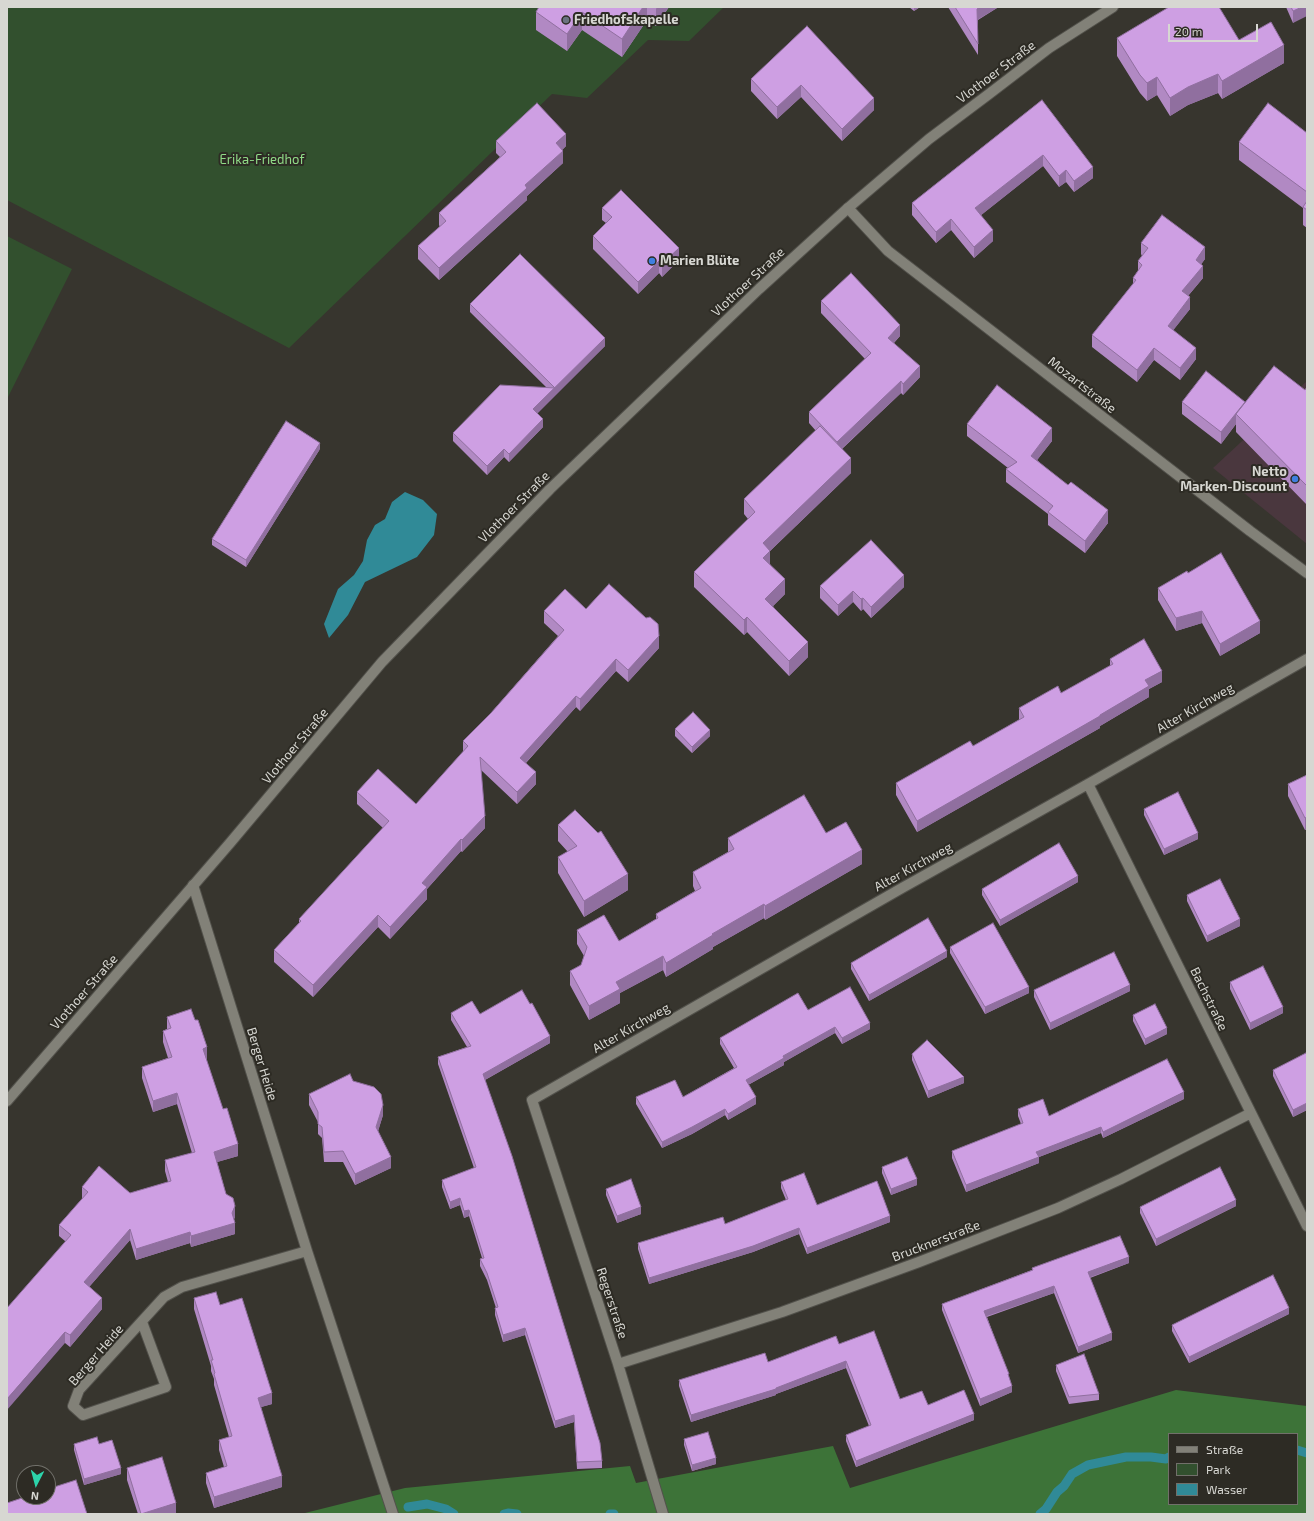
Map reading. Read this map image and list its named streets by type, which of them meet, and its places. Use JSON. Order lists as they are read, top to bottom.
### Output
{
  "streets": {
    "street": [
      "Vlothoer Straße",
      "Mozartstraße",
      "Alter Kirchweg",
      "Bachstraße",
      "Berger Heide",
      "Brucknerstraße",
      "Regerstraße"
    ]
  },
  "crossings": [
    ["Vlothoer Straße", "Mozartstraße"],
    ["Vlothoer Straße", "Berger Heide"],
    ["Alter Kirchweg", "Bachstraße"],
    ["Alter Kirchweg", "Regerstraße"],
    ["Bachstraße", "Brucknerstraße"],
    ["Brucknerstraße", "Regerstraße"]
  ],
  "parks": ["Erika-Friedhof"],
  "places": ["Friedhofskapelle", "Marien Blüte", "Netto Marken-Discount"],
  "legend": ["Straße", "Park", "Wasser"],
  "scale_bar": "20 m",
  "north": "bottom"
}
